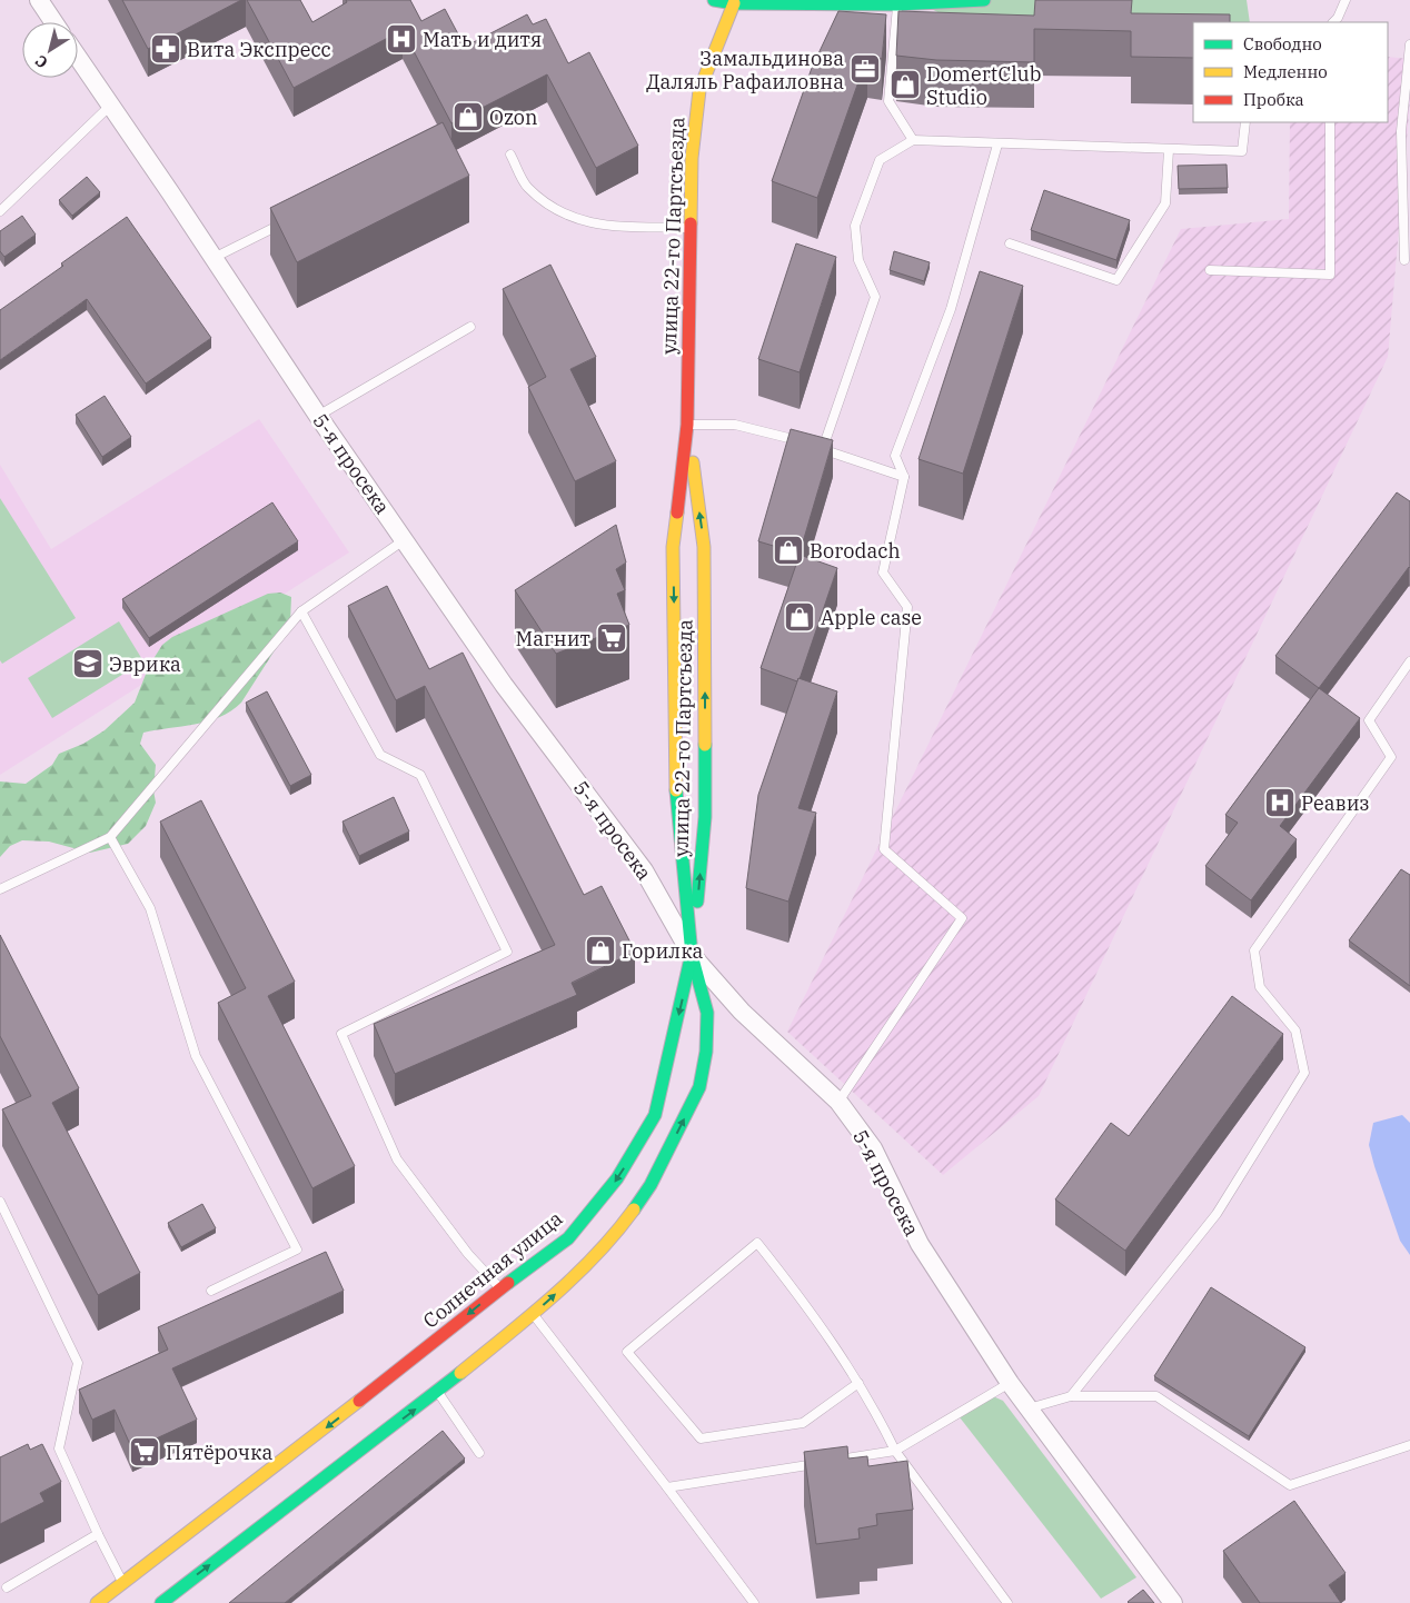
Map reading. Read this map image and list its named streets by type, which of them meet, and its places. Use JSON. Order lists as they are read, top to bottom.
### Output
{
  "streets": {
    "main road": ["улица 22-го Партсъезда", "Солнечная улица"],
    "street": ["5-я просека"]
  },
  "crossings": [
    ["улица 22-го Партсъезда", "5-я просека"],
    ["улица 22-го Партсъезда", "Солнечная улица"],
    ["5-я просека", "Солнечная улица"]
  ],
  "places": {
    "hospital": ["Мать и дитя", "Реавиз"],
    "pharmacy": ["Вита Экспресс"],
    "office": ["Замальдинова Даляль Рафаиловна"],
    "shop": [
      "DomertClub Studio",
      "Ozon",
      "Borodach",
      "Apple case",
      "Горилка"
    ],
    "supermarket": ["Магнит", "Пятёрочка"],
    "school or university": ["Эврика"]
  },
  "legend": ["Свободно", "Медленно", "Пробка"],
  "north": "bottom left"
}
